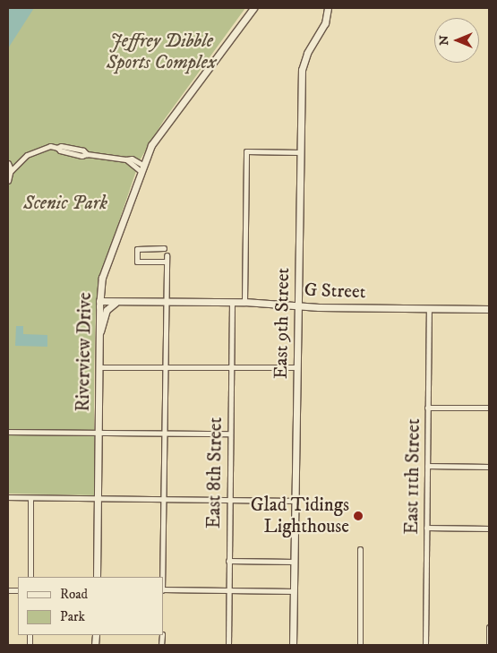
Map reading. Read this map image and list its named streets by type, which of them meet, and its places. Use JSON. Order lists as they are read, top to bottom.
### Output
{
  "streets": {
    "main road": ["G Street", "East 9th Street", "Riverview Drive"],
    "street": ["East 8th Street", "East 11th Street"]
  },
  "crossings": [
    ["G Street", "East 9th Street"],
    ["G Street", "Riverview Drive"],
    ["G Street", "East 8th Street"],
    ["G Street", "East 11th Street"]
  ],
  "parks": ["Jeffrey Dibble Sports Complex", "Scenic Park"],
  "places": ["Glad Tidings Lighthouse"],
  "legend": ["Road", "Park"],
  "north": "left"
}
